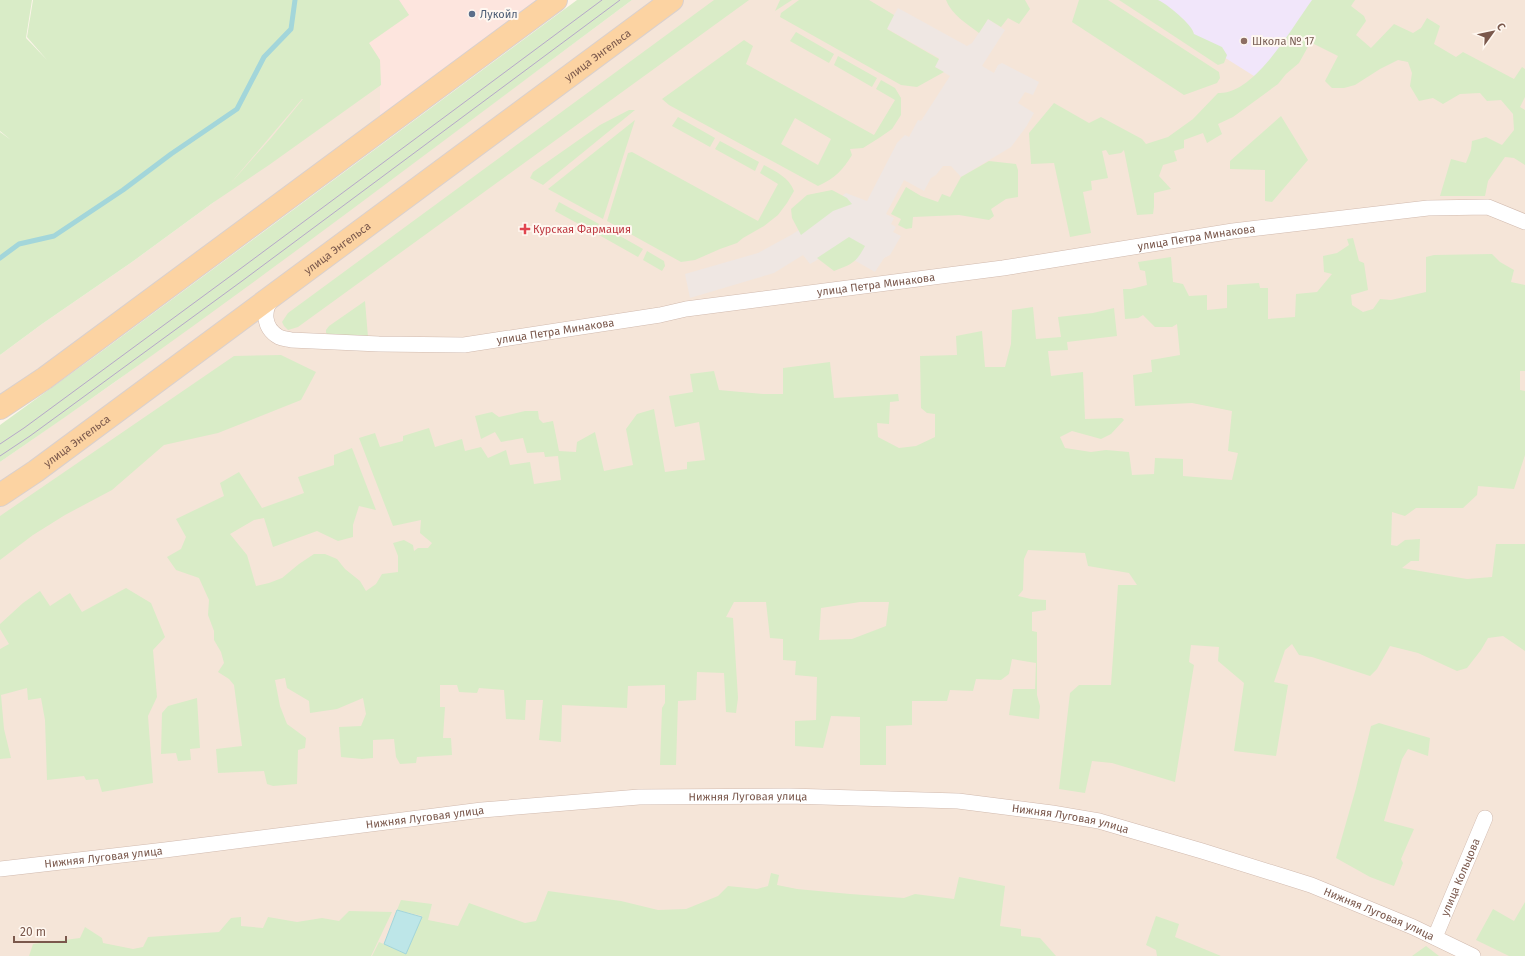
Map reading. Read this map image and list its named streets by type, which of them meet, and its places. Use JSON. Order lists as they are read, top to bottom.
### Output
{
  "streets": {
    "main road": ["улица Энгельса"],
    "street": ["улица Петра Минакова", "Нижняя Луговая улица", "улица Кольцова"]
  },
  "crossings": [
    ["улица Энгельса", "улица Петра Минакова"],
    ["Нижняя Луговая улица", "улица Кольцова"]
  ],
  "places": {
    "other": ["Лукойл", "Школа № 17"],
    "health": ["Курская Фармация"]
  },
  "scale_bar": "20 m",
  "north": "top right"
}
